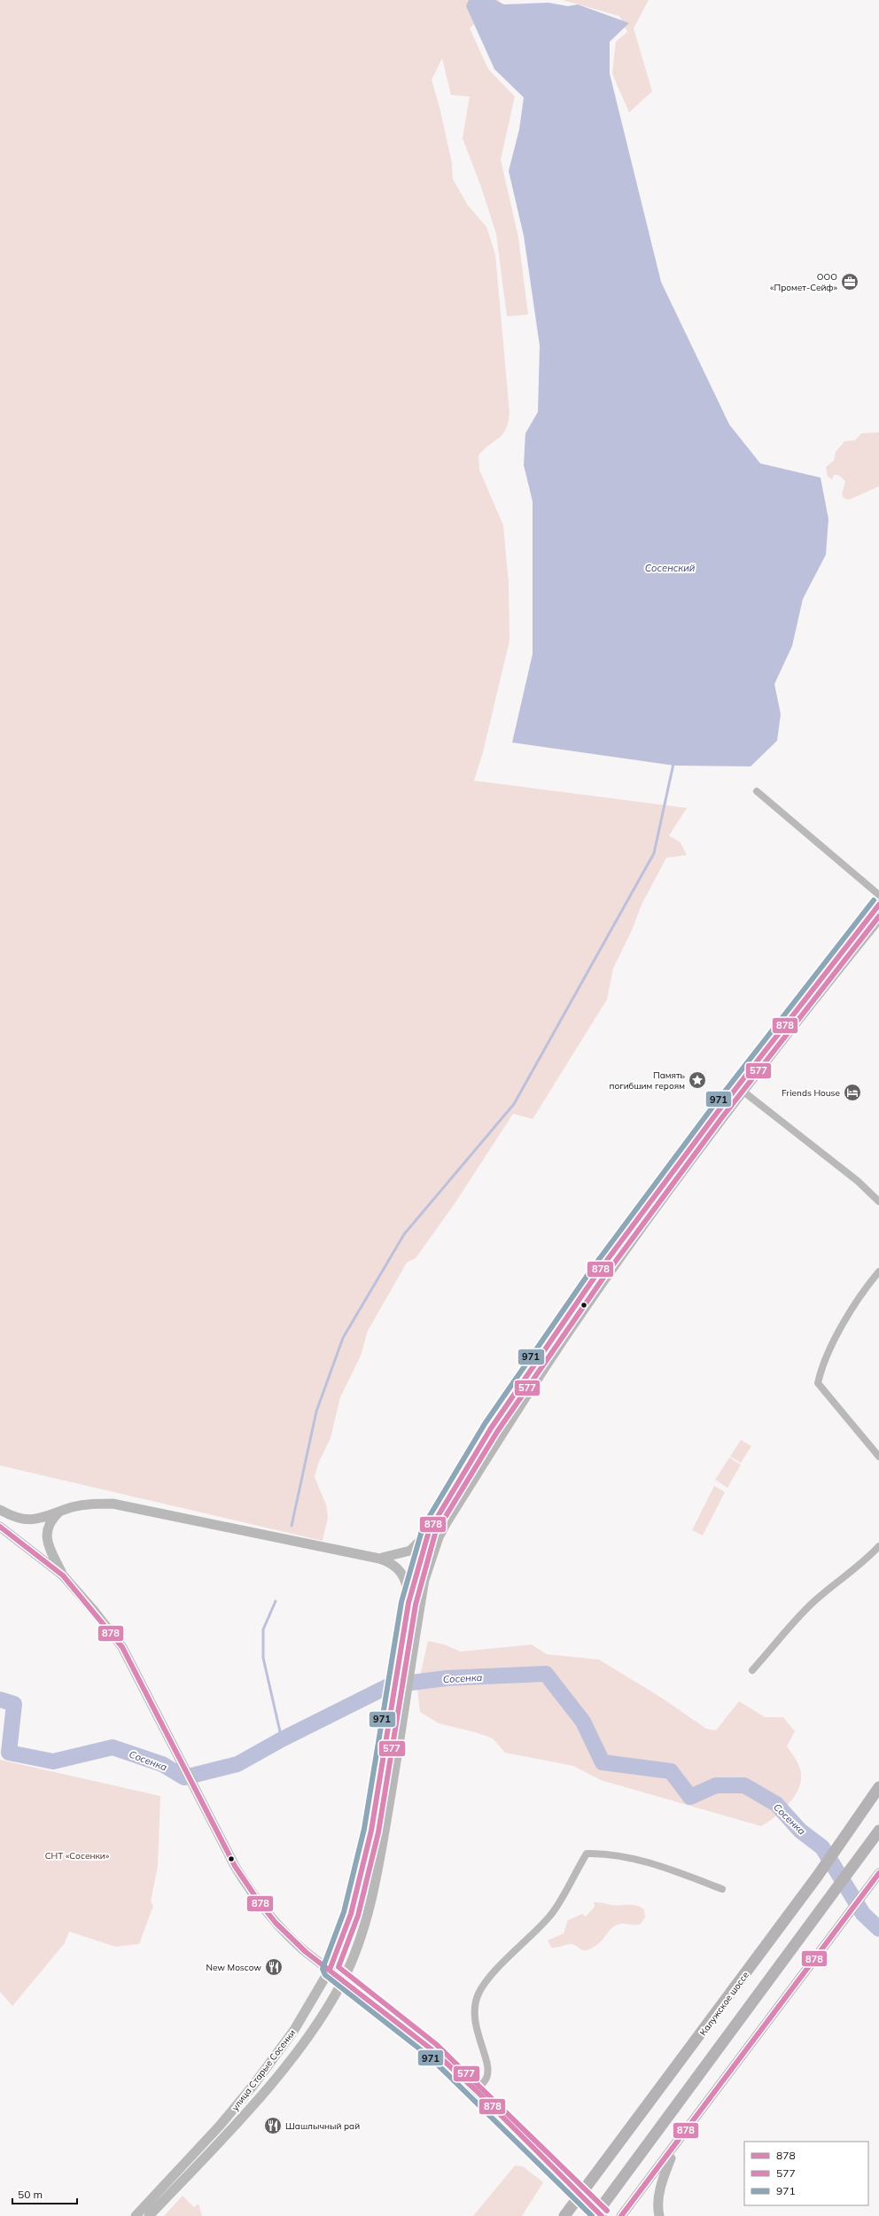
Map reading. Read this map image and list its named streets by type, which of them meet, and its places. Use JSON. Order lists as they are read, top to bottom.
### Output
{
  "streets": {
    "highway": ["Калужское шоссе"],
    "main road": ["улица Старые Сосенки"]
  },
  "water": ["Сосенский", "Сосенка"],
  "parks": ["СНТ «Сосенки»"],
  "places": {
    "office": ["ООО «Промет-Сейф»"],
    "place": ["Память погибшим героям"],
    "hotel": ["Friends House"],
    "restaurant": ["New Moscow", "Шашлычный рай"]
  },
  "lines": ["transit line 971", "transit line 878", "transit line 577"],
  "legend": ["878", "577", "971"],
  "scale_bar": "50 m"
}
